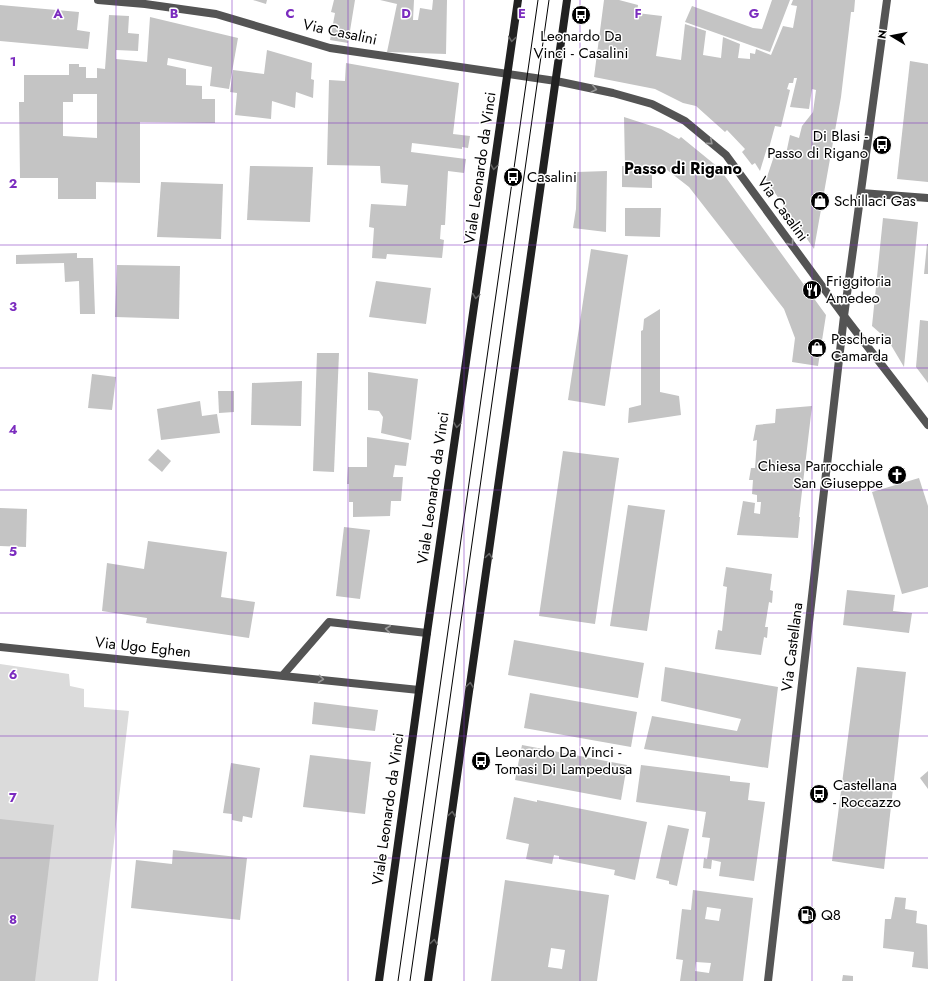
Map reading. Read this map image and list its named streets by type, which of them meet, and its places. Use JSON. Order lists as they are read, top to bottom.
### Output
{
  "streets": {
    "street": [
      "Via Casalini",
      "Viale Leonardo da Vinci",
      "Via Ugo Eghen",
      "Via Castellana"
    ]
  },
  "crossings": [
    ["Via Casalini", "Viale Leonardo da Vinci"],
    ["Via Casalini", "Via Castellana"],
    ["Viale Leonardo da Vinci", "Via Ugo Eghen"]
  ],
  "one_way": ["Via Casalini"],
  "districts": ["Passo di Rigano"],
  "places": {
    "bus stop": [
      "Leonardo Da Vinci - Casalini",
      "Di Blasi - Passo di Rigano",
      "Casalini",
      "Leonardo Da Vinci - Tomasi Di Lampedusa",
      "Castellana - Roccazzo"
    ],
    "shop": ["Schillaci Gas", "Pescheria Camarda"],
    "restaurant": ["Friggitoria Amedeo"],
    "church": ["Chiesa Parrocchiale San Giuseppe"],
    "fuel station": ["Q8"]
  },
  "north": "left",
  "grid": {
    "columns": [
      "A",
      "B",
      "C",
      "D",
      "E",
      "F",
      "G"
    ],
    "rows": [
      "1",
      "2",
      "3",
      "4",
      "5",
      "6",
      "7",
      "8"
    ]
  }
}
